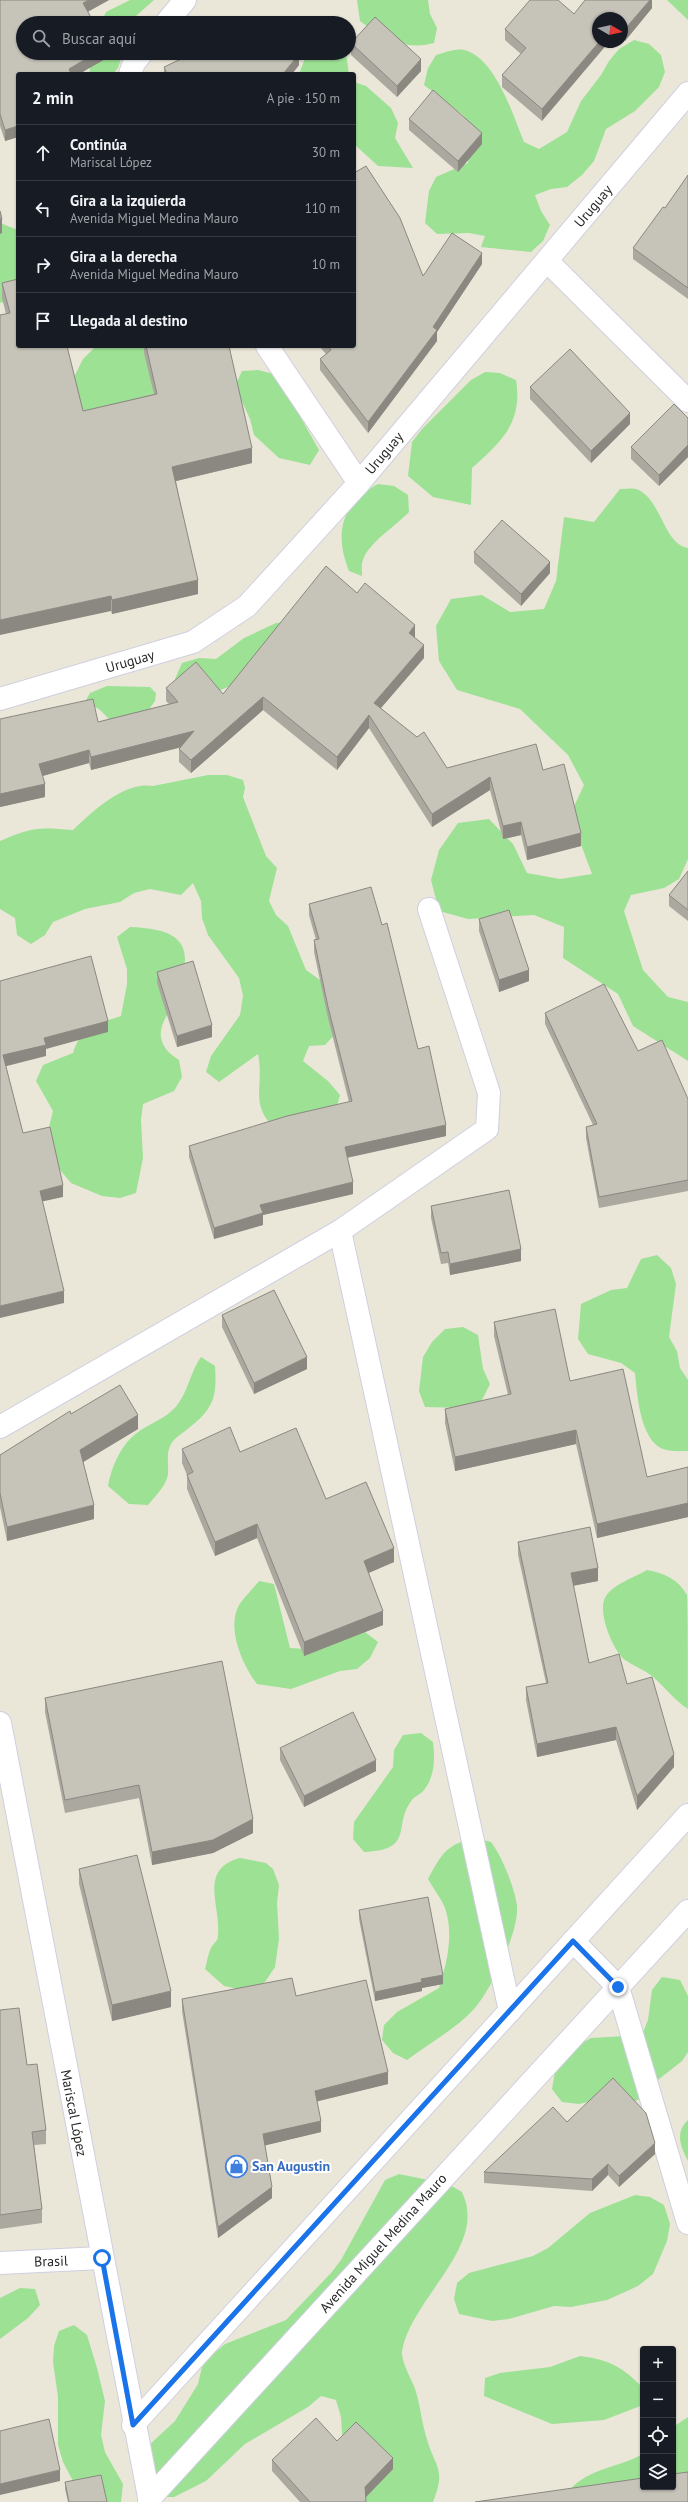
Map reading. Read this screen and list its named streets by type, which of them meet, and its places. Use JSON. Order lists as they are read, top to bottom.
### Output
{
  "streets": {
    "street": [
      "Uruguay",
      "Mariscal López",
      "Avenida Miguel Medina Mauro",
      "Brasil"
    ]
  },
  "crossings": [
    ["Mariscal López", "Avenida Miguel Medina Mauro"],
    ["Mariscal López", "Brasil"]
  ],
  "places": {
    "shop": ["San Augustin"]
  },
  "north": "right",
  "page": {
    "search": "Buscar aquí",
    "heading": ["2 min", "A pie · 150 m"],
    "list": [
      ["Continúa", "Mariscal López", "30 m"],
      ["Gira a la izquierda", "Avenida Miguel Medina Mauro", "110 m"],
      ["Gira a la derecha", "Avenida Miguel Medina Mauro", "10 m"],
      "Llegada al destino"
    ],
    "map_buttons": ["+", "−"]
  }
}
